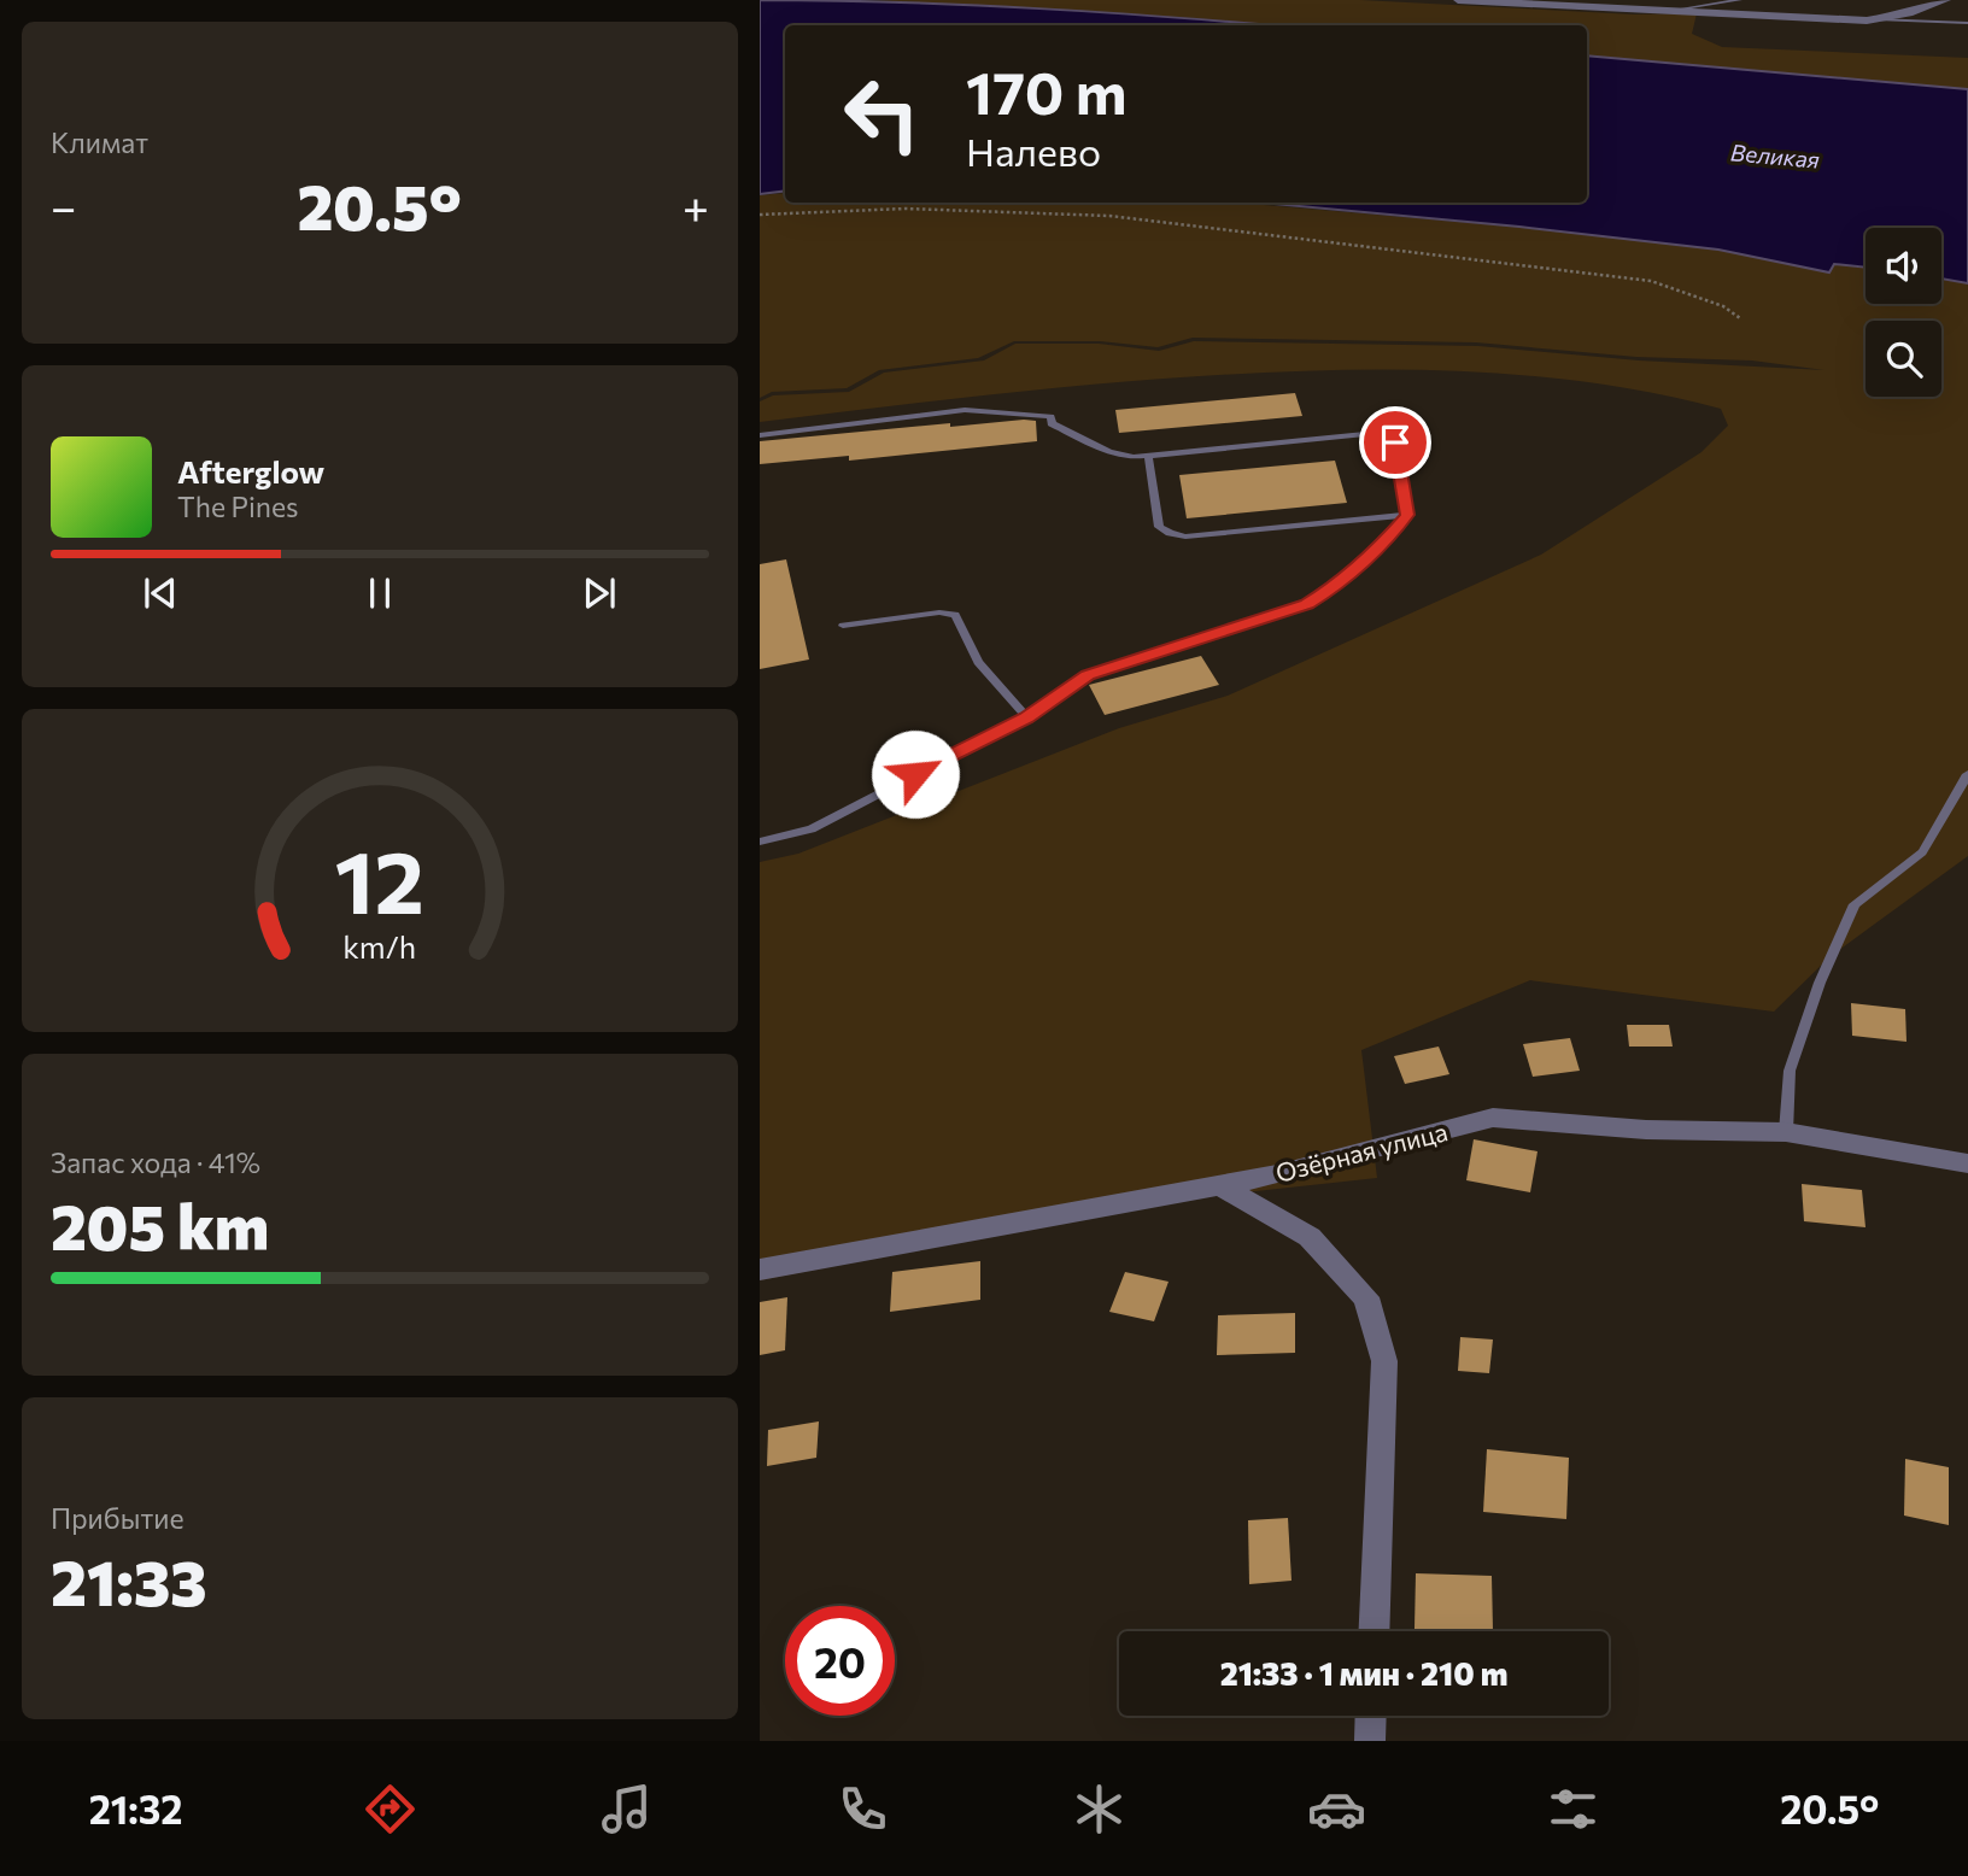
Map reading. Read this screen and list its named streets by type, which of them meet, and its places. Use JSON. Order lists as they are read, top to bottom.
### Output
{
  "streets": {
    "street": ["Озёрная улица"]
  },
  "water": ["Великая"],
  "page": {
    "tile": [
      "Климат",
      ["Запас хода · 41%", "205 km"],
      ["Прибытие", "21:33"]
    ],
    "turn": ["170 m", "Налево"],
    "heat": ["−", "20.5°", "+"],
    "song": ["Afterglow", "The Pines"],
    "limit": "20",
    "trip": "21:33 · 1 мин · 210 m",
    "tabs": ["21:32", "20.5°"],
    "gauge": ["12", "km/h"]
  }
}
